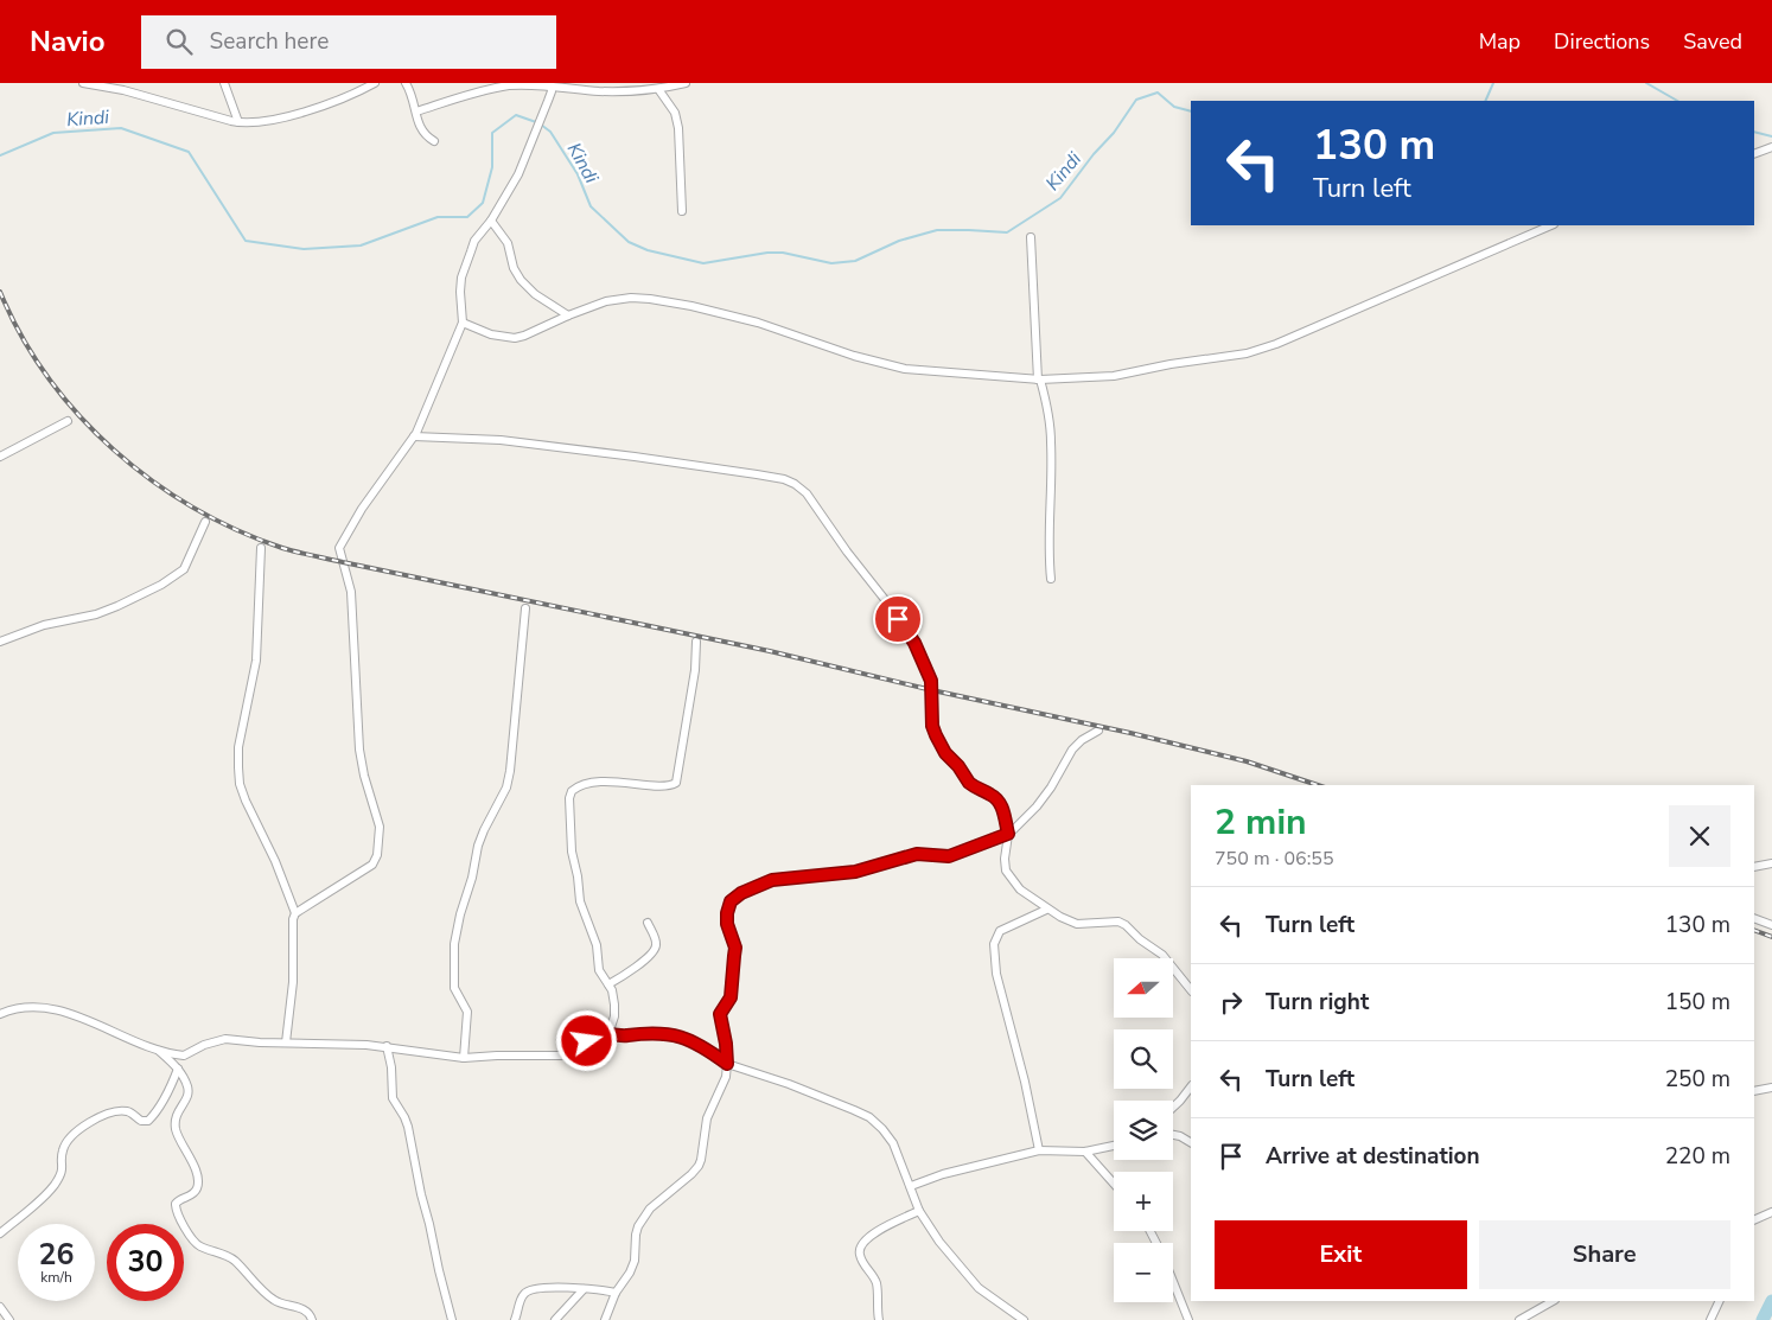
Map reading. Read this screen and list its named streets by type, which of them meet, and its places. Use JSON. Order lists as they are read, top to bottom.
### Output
{
  "water": ["Kindi"],
  "north": "left",
  "page": {
    "header": "Navio",
    "search": "Search here",
    "nav": ["Map", "Directions", "Saved"],
    "turn": ["130 m", "Turn left"],
    "heading": ["2 min", "750 m · 06:55"],
    "list": [
      {
        "name": "Turn left",
        "value": "130 m"
      },
      {
        "name": "Turn right",
        "value": "150 m"
      },
      {
        "name": "Turn left",
        "value": "250 m"
      },
      {
        "name": "Arrive at destination",
        "value": "220 m"
      }
    ],
    "map_buttons": ["+", "−"],
    "buttons": ["Exit", "Share"],
    "speed": "26 km/h",
    "limit": "30"
  }
}
